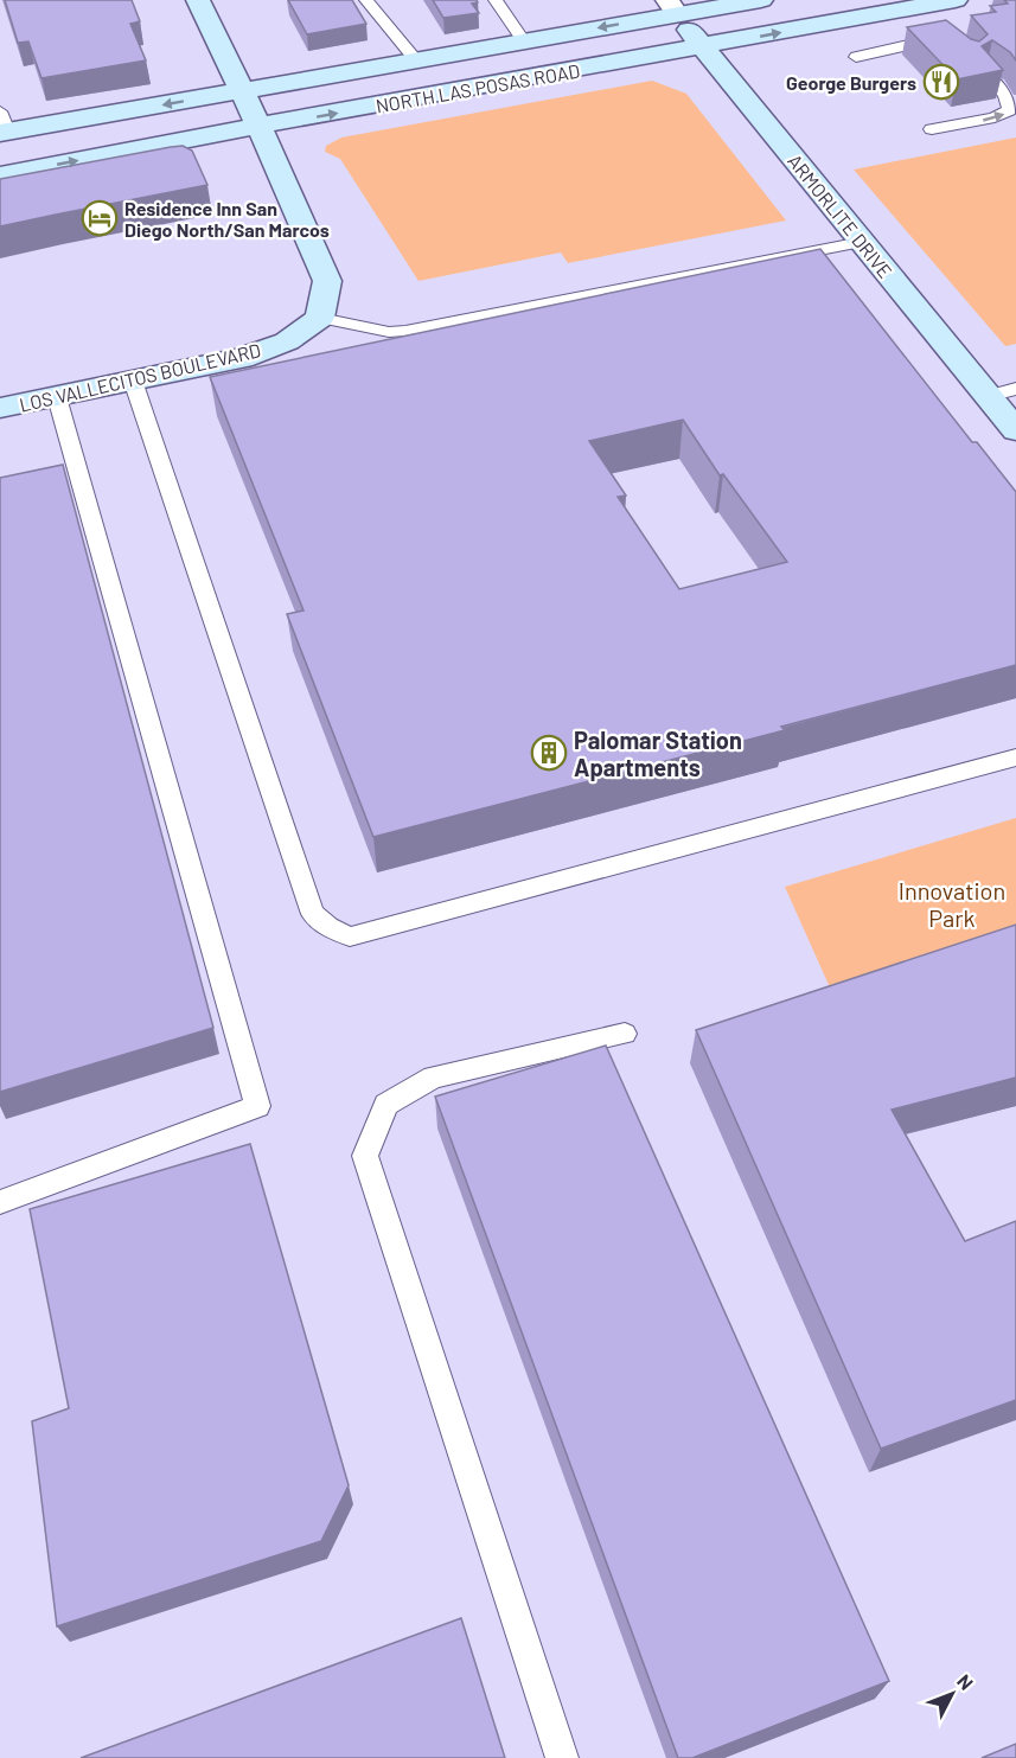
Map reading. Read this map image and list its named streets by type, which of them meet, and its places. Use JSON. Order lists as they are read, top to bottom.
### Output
{
  "streets": {
    "main road": ["NORTH LAS POSAS ROAD", "ARMORLITE DRIVE", "LOS VALLECITOS BOULEVARD"]
  },
  "crossings": [
    ["NORTH LAS POSAS ROAD", "ARMORLITE DRIVE"]
  ],
  "parks": ["Innovation Park"],
  "places": {
    "restaurant": ["George Burgers"],
    "hotel": ["Residence Inn San Diego North/San Marcos"],
    "building": ["Palomar Station Apartments"]
  },
  "north": "top right"
}
